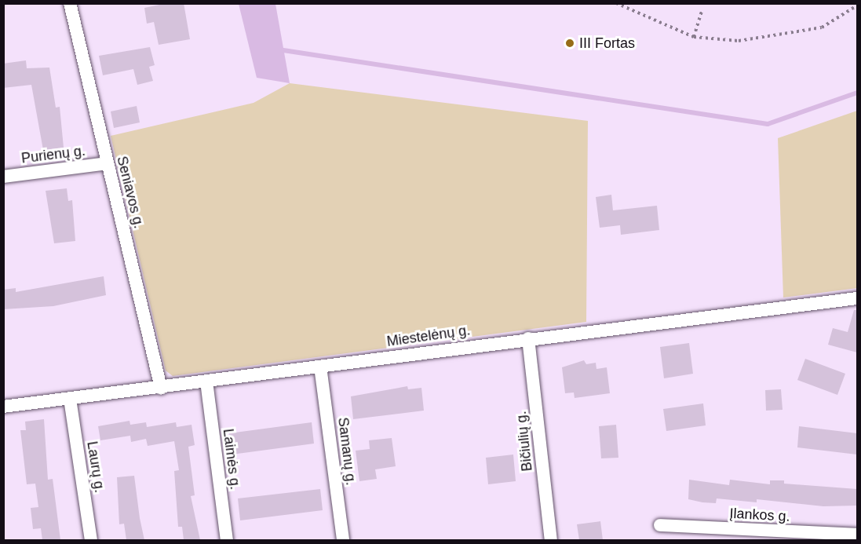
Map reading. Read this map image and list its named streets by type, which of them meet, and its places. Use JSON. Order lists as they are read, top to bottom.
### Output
{
  "streets": {
    "street": [
      "Purienų g.",
      "Seniavos g.",
      "Miestelėnų g.",
      "Bičiulių g.",
      "Samanų g.",
      "Laimės g.",
      "Laurų g.",
      "Įlankos g."
    ]
  },
  "crossings": [
    ["Purienų g.", "Seniavos g."],
    ["Seniavos g.", "Miestelėnų g."],
    ["Miestelėnų g.", "Bičiulių g."],
    ["Miestelėnų g.", "Samanų g."],
    ["Miestelėnų g.", "Laimės g."],
    ["Miestelėnų g.", "Laurų g."]
  ],
  "places": ["III Fortas"]
}
